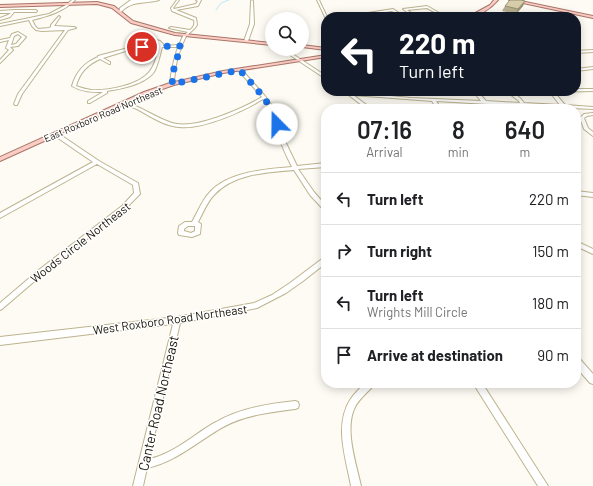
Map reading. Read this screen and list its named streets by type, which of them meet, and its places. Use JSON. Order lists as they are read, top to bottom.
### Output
{
  "streets": {
    "main road": ["East Roxboro Road Northeast"],
    "street": ["Woods Circle Northeast", "West Roxboro Road Northeast", "Canter Road Northeast"]
  },
  "crossings": [
    ["West Roxboro Road Northeast", "Canter Road Northeast"]
  ],
  "page": {
    "turn": ["220 m", "Turn left"],
    "eta": [
      "07:16",
      "Arrival",
      "8",
      "min",
      "640",
      "m"
    ],
    "list": [
      {
        "name": "Turn left",
        "value": "220 m"
      },
      {
        "name": "Turn right",
        "value": "150 m"
      },
      {
        "name": "Turn left",
        "note": "Wrights Mill Circle",
        "value": "180 m"
      },
      {
        "name": "Arrive at destination",
        "value": "90 m"
      }
    ]
  }
}
